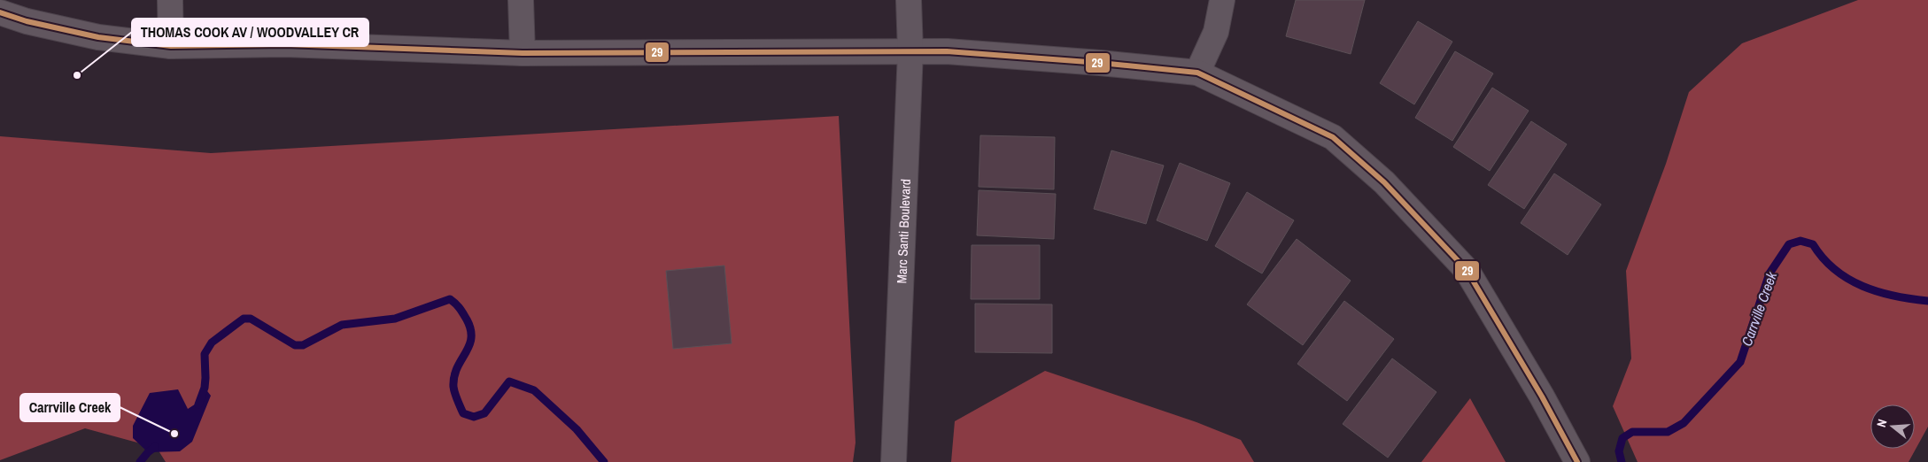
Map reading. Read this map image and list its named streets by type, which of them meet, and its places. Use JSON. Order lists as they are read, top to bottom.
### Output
{
  "streets": {
    "street": ["Marc Santi Boulevard"]
  },
  "water": ["Carrville Creek"],
  "places": ["THOMAS COOK AV / WOODVALLEY CR", "Carrville Creek"],
  "lines": ["transit line 29"],
  "north": "left"
}
